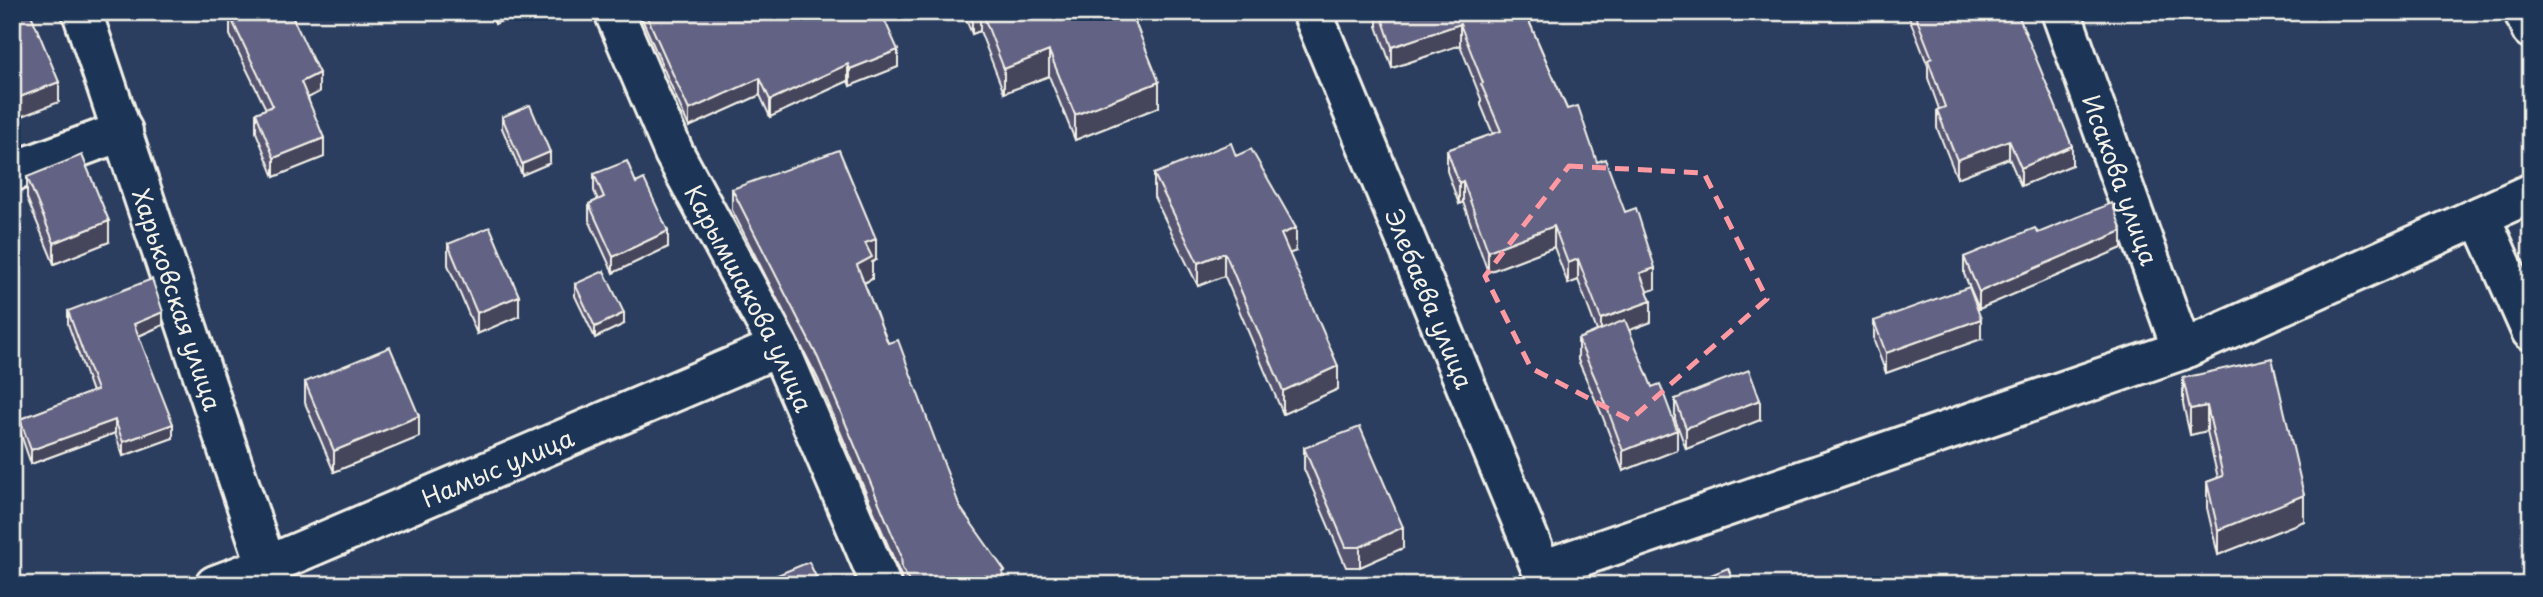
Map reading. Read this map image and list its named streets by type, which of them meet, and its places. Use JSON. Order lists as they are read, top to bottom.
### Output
{
  "streets": {
    "street": [
      "Исакова улица",
      "Харьковская улица",
      "Карымшакова улица",
      "Элебаева улица",
      "Намыс улица"
    ]
  },
  "crossings": [
    ["Харьковская улица", "Намыс улица"],
    ["Карымшакова улица", "Намыс улица"]
  ]
}
